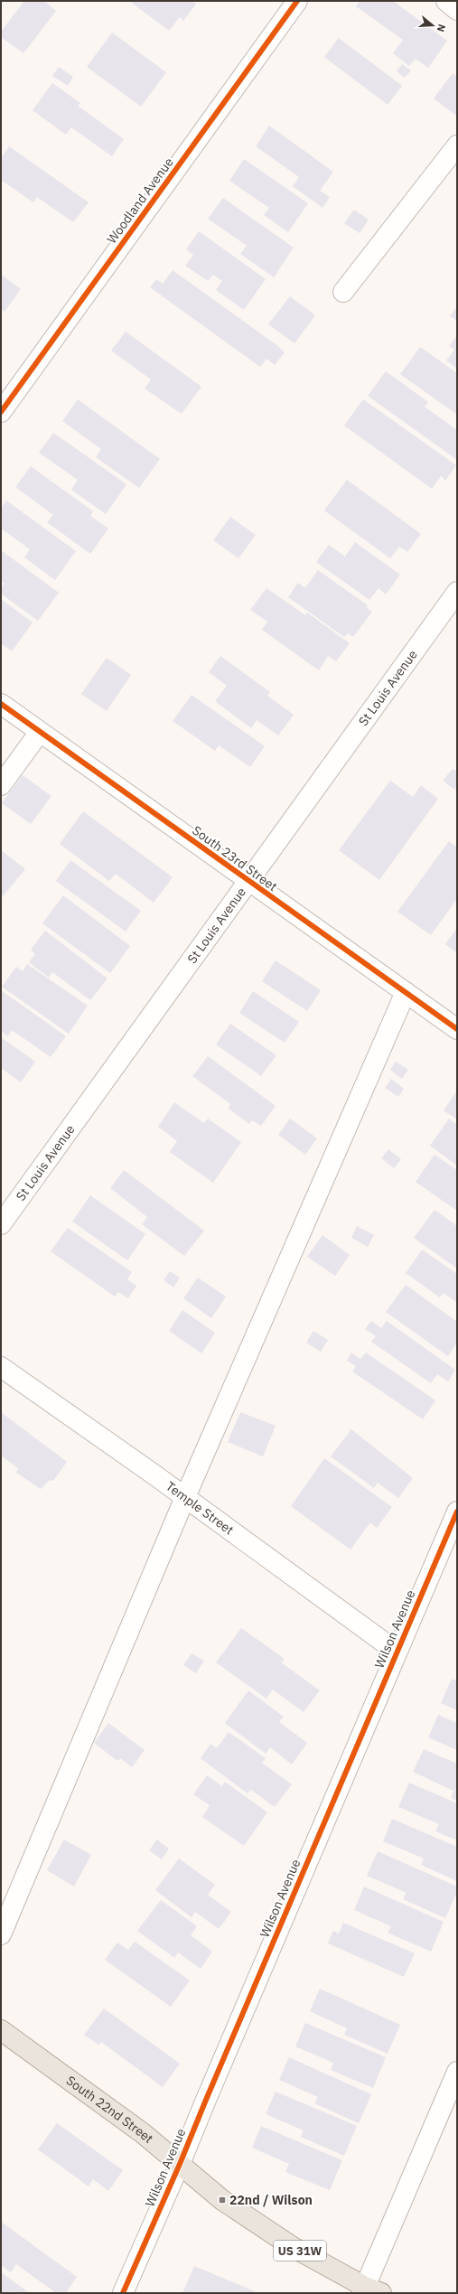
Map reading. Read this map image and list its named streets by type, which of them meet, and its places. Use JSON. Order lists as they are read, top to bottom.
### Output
{
  "streets": {
    "main road": ["South 22nd Street", "US 31W"],
    "street": [
      "Woodland Avenue",
      "St Louis Avenue",
      "South 23rd Street",
      "Temple Street",
      "Wilson Avenue"
    ]
  },
  "crossings": [
    ["St Louis Avenue", "South 23rd Street"],
    ["Temple Street", "Wilson Avenue"],
    ["Wilson Avenue", "South 22nd Street"]
  ],
  "places": {
    "transit": ["22nd / Wilson"]
  },
  "north": "right"
}
